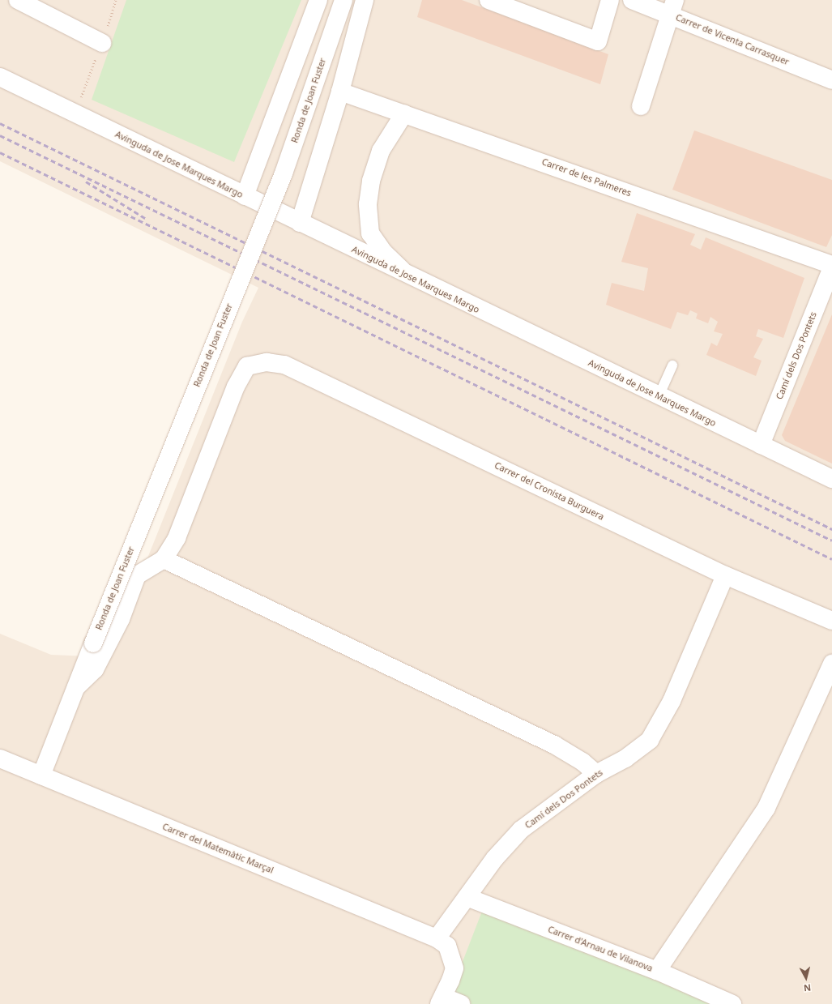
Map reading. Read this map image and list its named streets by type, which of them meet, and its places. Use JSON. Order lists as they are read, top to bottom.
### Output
{
  "streets": {
    "street": [
      "Carrer de Vicenta Carrasquer",
      "Ronda de Joan Fuster",
      "Avinguda de Jose Marques Margo",
      "Carrer de les Palmeres",
      "Camí dels Dos Pontets",
      "Carrer del Cronista Burguera",
      "Carrer del Matemàtic Marçal",
      "Carrer d'Arnau de Vilanova"
    ]
  },
  "crossings": [
    ["Ronda de Joan Fuster", "Carrer del Cronista Burguera"],
    ["Ronda de Joan Fuster", "Carrer del Matemàtic Marçal"],
    ["Avinguda de Jose Marques Margo", "Camí dels Dos Pontets"],
    ["Carrer de les Palmeres", "Camí dels Dos Pontets"],
    ["Camí dels Dos Pontets", "Carrer del Cronista Burguera"],
    ["Camí dels Dos Pontets", "Carrer del Matemàtic Marçal"],
    ["Camí dels Dos Pontets", "Carrer d'Arnau de Vilanova"]
  ],
  "north": "bottom"
}
